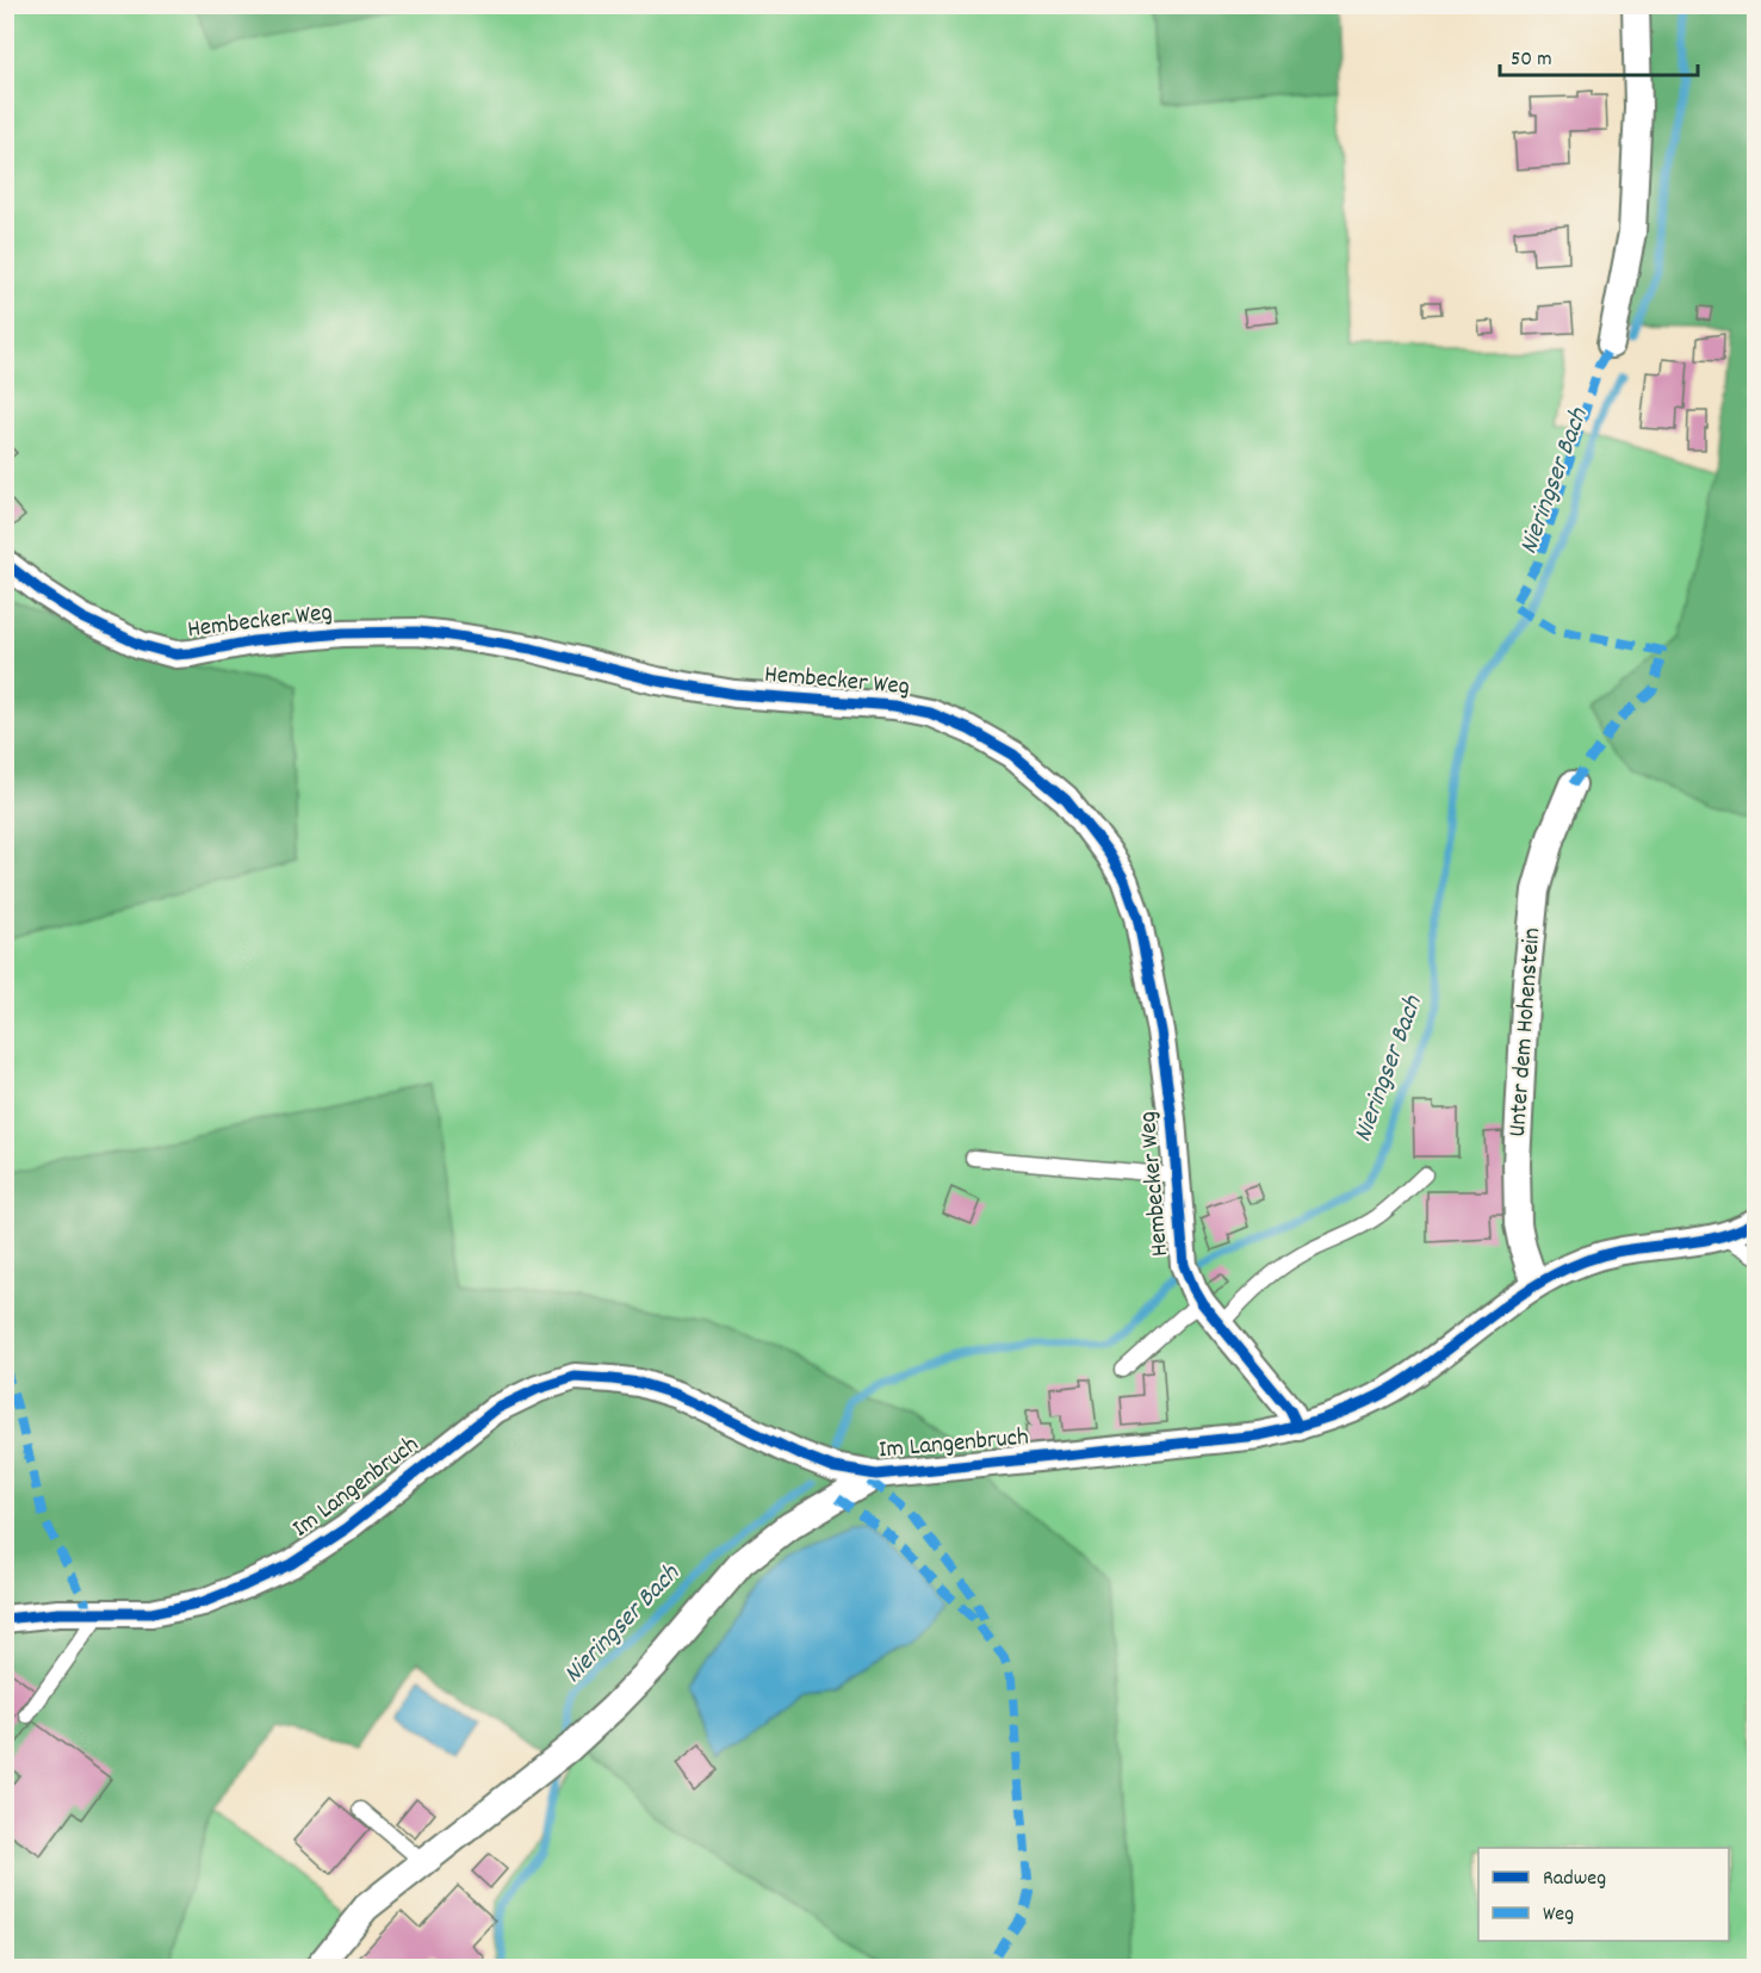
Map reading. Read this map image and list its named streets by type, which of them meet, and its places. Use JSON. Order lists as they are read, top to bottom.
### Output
{
  "streets": {
    "street": ["Hembecker Weg", "Unter dem Hohenstein", "Im Langenbruch"]
  },
  "crossings": [
    ["Unter dem Hohenstein", "Im Langenbruch"]
  ],
  "water": ["Nieringser Bach"],
  "legend": ["Radweg", "Weg"],
  "scale_bar": "50 m"
}
